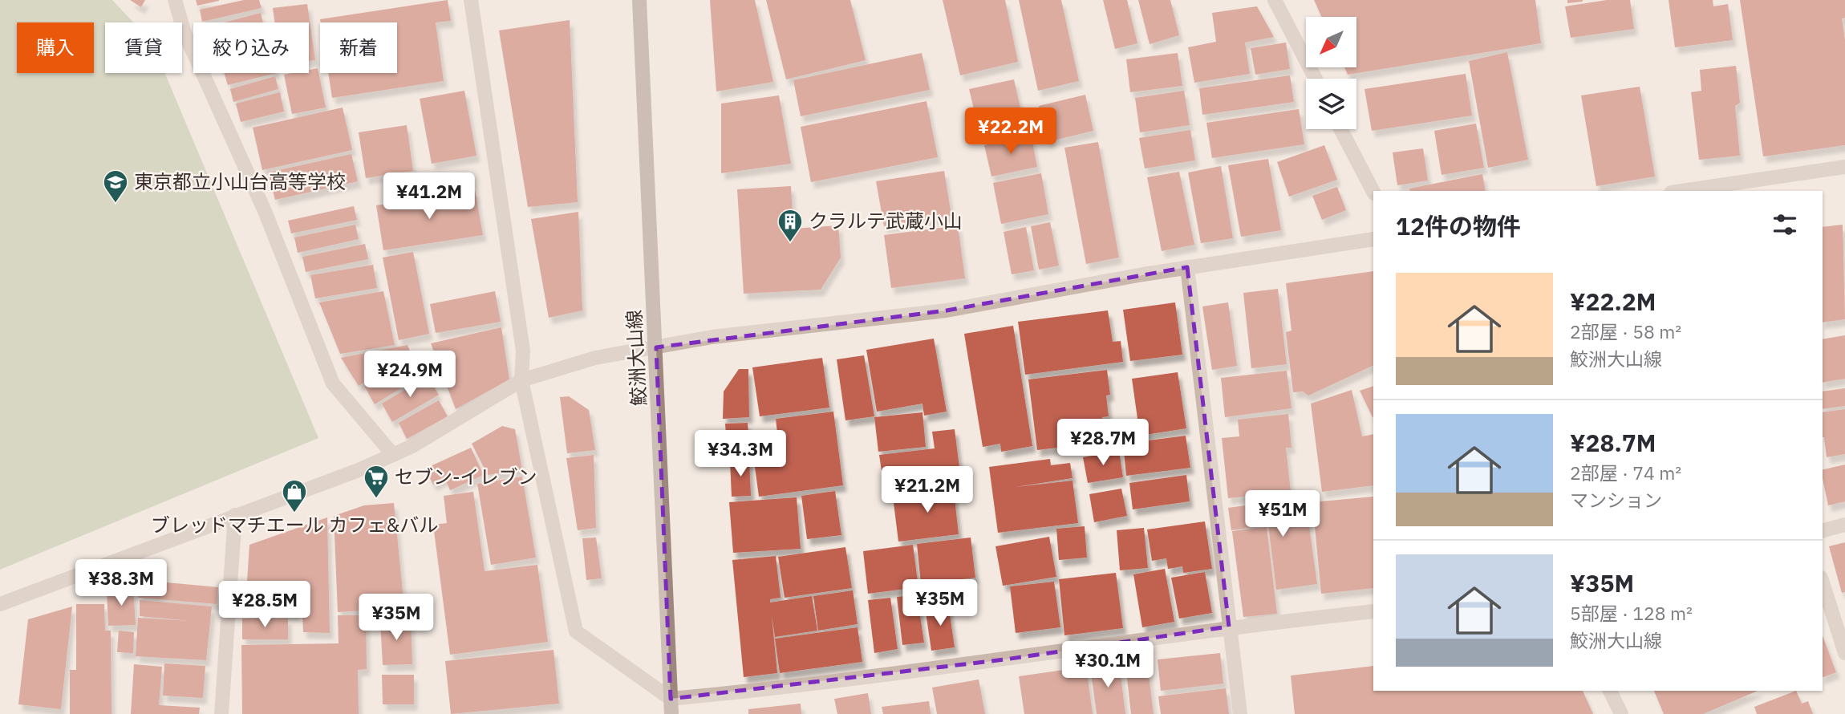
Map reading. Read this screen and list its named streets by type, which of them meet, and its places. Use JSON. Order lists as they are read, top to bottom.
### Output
{
  "streets": {
    "main road": ["鮫洲大山線"]
  },
  "places": {
    "school or university": ["東京都立小山台高等学校"],
    "building": ["クラルテ武蔵小山"],
    "supermarket": ["セブン-イレブン"],
    "shop": ["ブレッドマチエール カフェ&バル"]
  },
  "north": "bottom left",
  "page": {
    "chip": [
      "購入",
      "賃貸",
      "絞り込み",
      "新着"
    ],
    "price": [
      "¥22.2M",
      "¥41.2M",
      "¥24.9M",
      "¥28.7M",
      "¥34.3M",
      "¥21.2M",
      "¥51M",
      "¥38.3M",
      "¥35M",
      "¥28.5M",
      "¥35M",
      "¥30.1M"
    ],
    "heading": "12件の物件",
    "list": [
      {
        "name": "¥22.2M",
        "note": "2部屋 · 58 m² · 鮫洲大山線"
      },
      {
        "name": "¥28.7M",
        "note": "2部屋 · 74 m² · マンション"
      },
      {
        "name": "¥35M",
        "note": "5部屋 · 128 m² · 鮫洲大山線"
      }
    ]
  }
}
